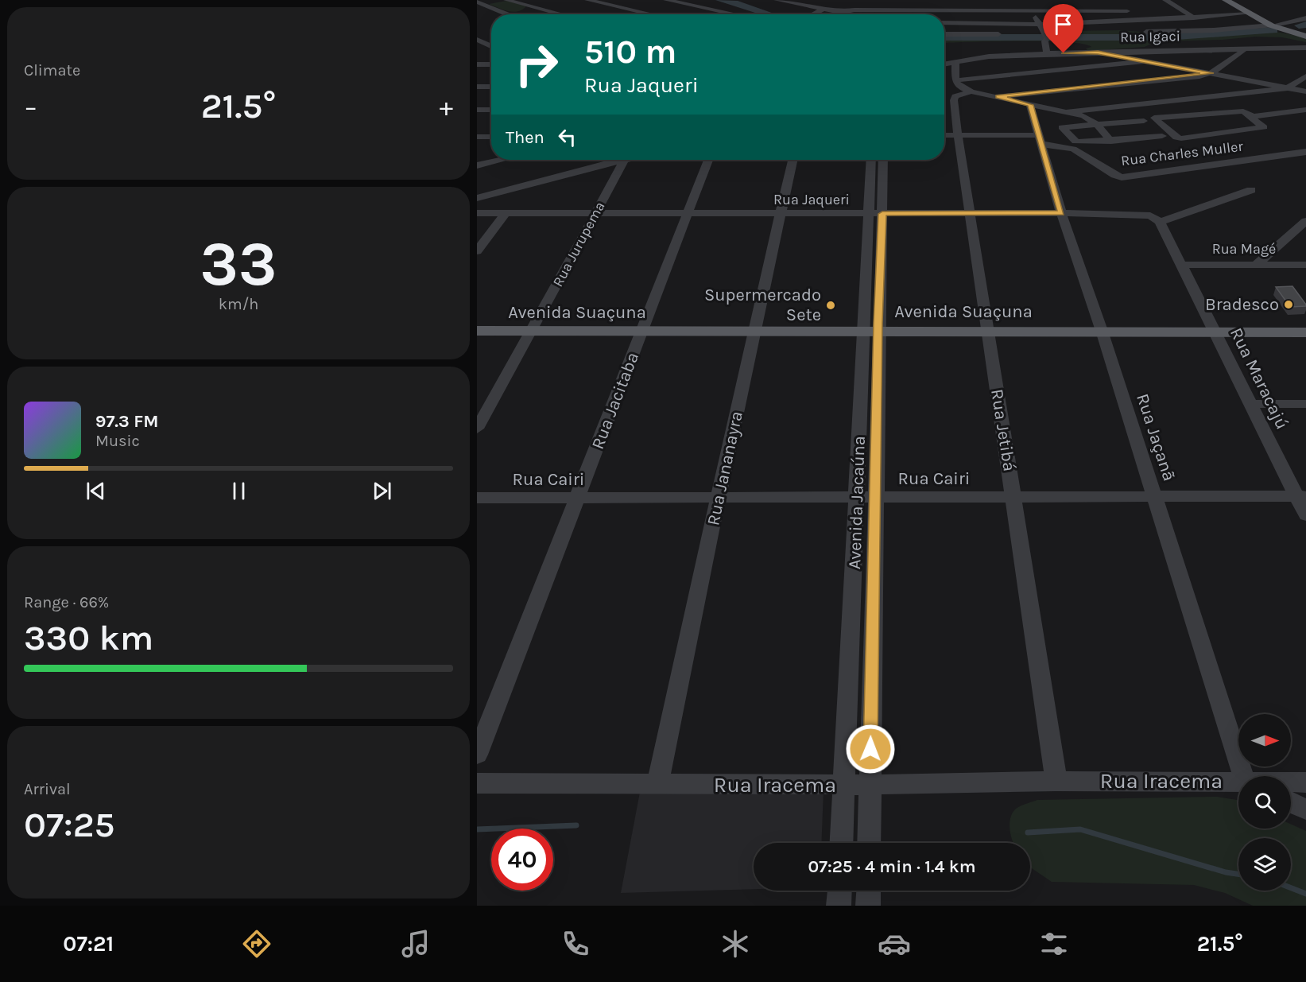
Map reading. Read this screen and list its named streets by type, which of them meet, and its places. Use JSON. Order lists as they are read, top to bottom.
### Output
{
  "streets": {
    "main road": ["Avenida Suaçuna"],
    "street": [
      "Rua Igaci",
      "Rua Charles Muller",
      "Rua Jaqueri",
      "Rua Jurupema",
      "Rua Magé",
      "Rua Maracajú",
      "Rua Jacitaba",
      "Rua Jetibá",
      "Rua Jaçanã",
      "Rua Jananayra",
      "Rua Cairi",
      "Avenida Jacaúna",
      "Rua Iracema"
    ]
  },
  "crossings": [
    ["Rua Charles Muller", "Rua Jetibá"],
    ["Rua Charles Muller", "Rua Jaçanã"],
    ["Rua Jaqueri", "Rua Jurupema"],
    ["Rua Jaqueri", "Rua Maracajú"],
    ["Rua Jaqueri", "Rua Jacitaba"],
    ["Rua Jaqueri", "Rua Jetibá"],
    ["Rua Jaqueri", "Rua Jaçanã"],
    ["Rua Jaqueri", "Rua Jananayra"],
    ["Rua Jaqueri", "Avenida Jacaúna"],
    ["Rua Jurupema", "Avenida Suaçuna"],
    ["Rua Magé", "Rua Maracajú"],
    ["Avenida Suaçuna", "Rua Maracajú"],
    ["Avenida Suaçuna", "Rua Jacitaba"],
    ["Avenida Suaçuna", "Rua Jetibá"],
    ["Avenida Suaçuna", "Rua Jaçanã"],
    ["Avenida Suaçuna", "Rua Jananayra"],
    ["Avenida Suaçuna", "Avenida Jacaúna"],
    ["Rua Maracajú", "Rua Cairi"],
    ["Rua Jacitaba", "Rua Cairi"],
    ["Rua Jetibá", "Rua Cairi"],
    ["Rua Jetibá", "Rua Iracema"],
    ["Rua Jaçanã", "Rua Cairi"],
    ["Rua Jananayra", "Rua Cairi"],
    ["Rua Jananayra", "Rua Iracema"],
    ["Rua Cairi", "Avenida Jacaúna"],
    ["Avenida Jacaúna", "Rua Iracema"]
  ],
  "places": ["Bradesco", "Supermercado Sete"],
  "north": "right",
  "page": {
    "tile": [
      "Climate",
      ["33", "km/h"],
      ["Range · 66%", "330 km"],
      ["Arrival", "07:25"]
    ],
    "turn": ["510 m", "Rua Jaqueri"],
    "heat": ["−", "21.5°", "+"],
    "then": "Then",
    "song": ["97.3 FM", "Music"],
    "limit": "40",
    "trip": "07:25 · 4 min · 1.4 km",
    "tabs": ["07:21", "21.5°"]
  }
}
